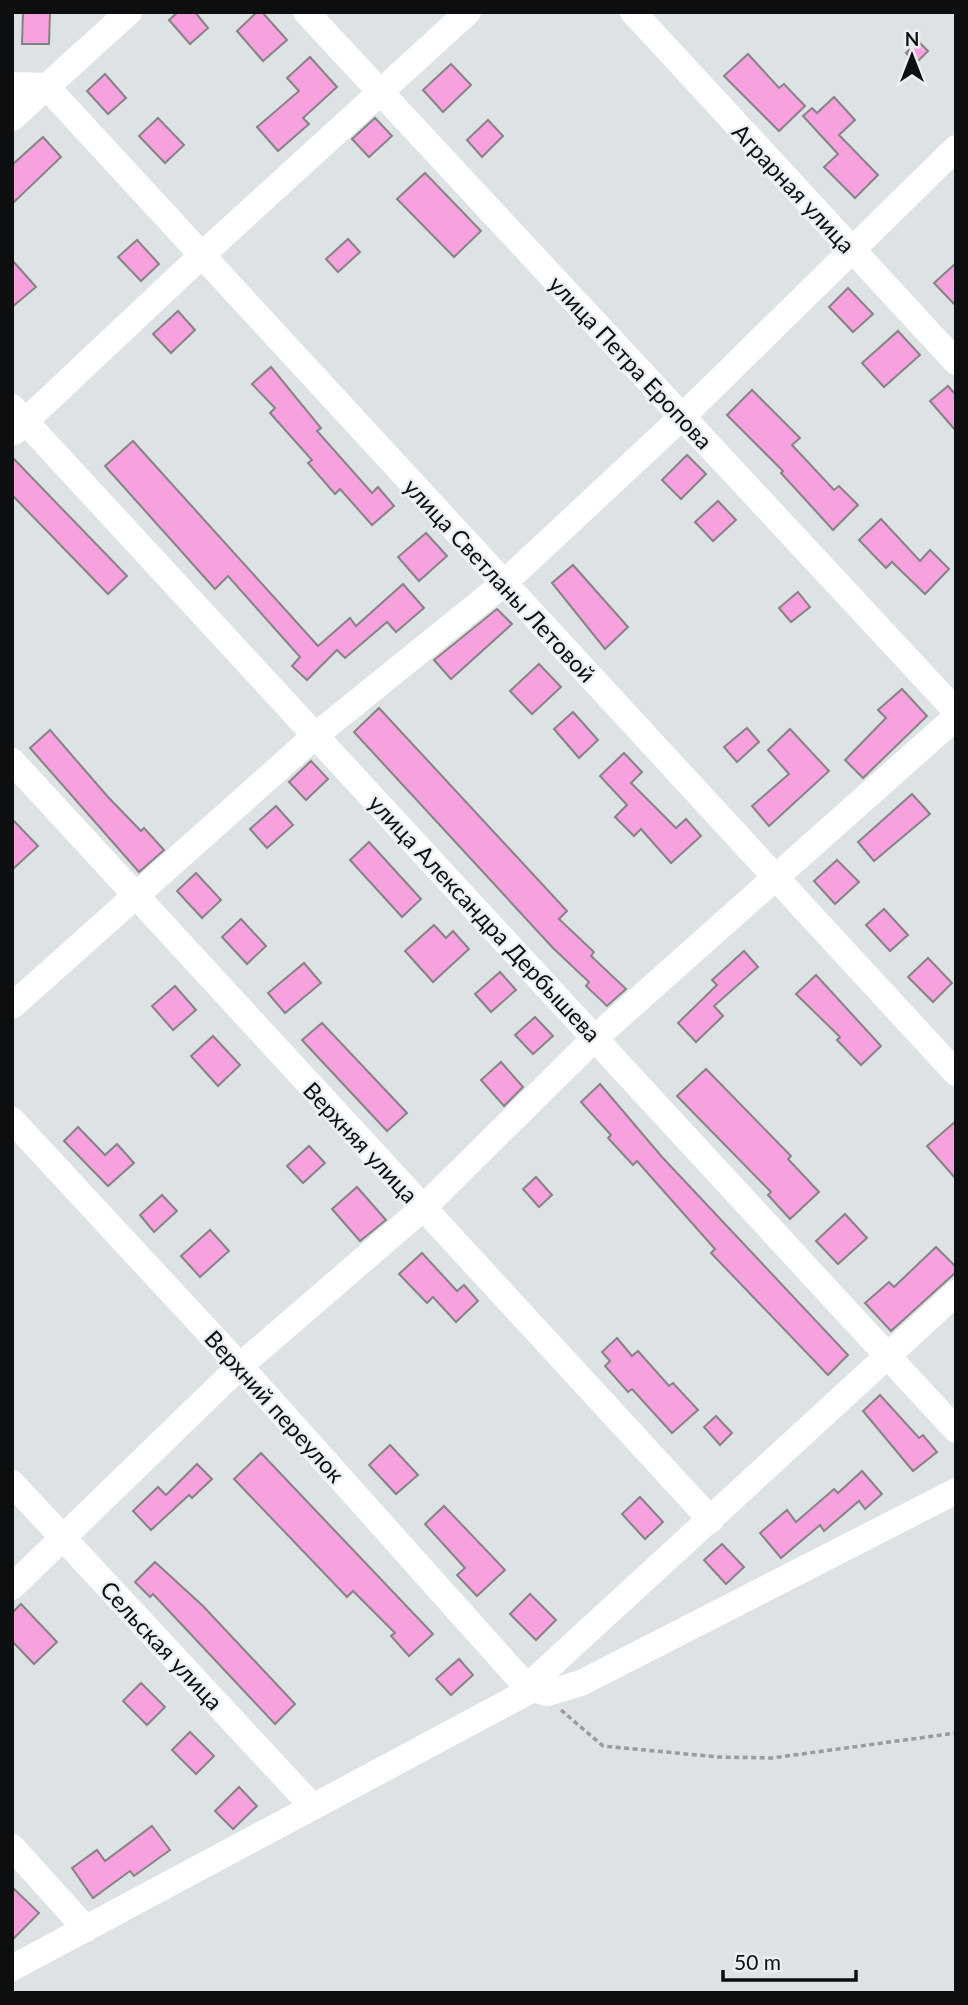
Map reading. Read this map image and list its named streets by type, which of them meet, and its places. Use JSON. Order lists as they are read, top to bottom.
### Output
{
  "streets": {
    "street": [
      "Аграрная улица",
      "улица Петра Еропова",
      "улица Светланы Летовой",
      "улица Александра Дербышева",
      "Верхняя улица",
      "Верхний переулок",
      "Сельская улица"
    ]
  },
  "scale_bar": "50 m",
  "north": "top"
}
